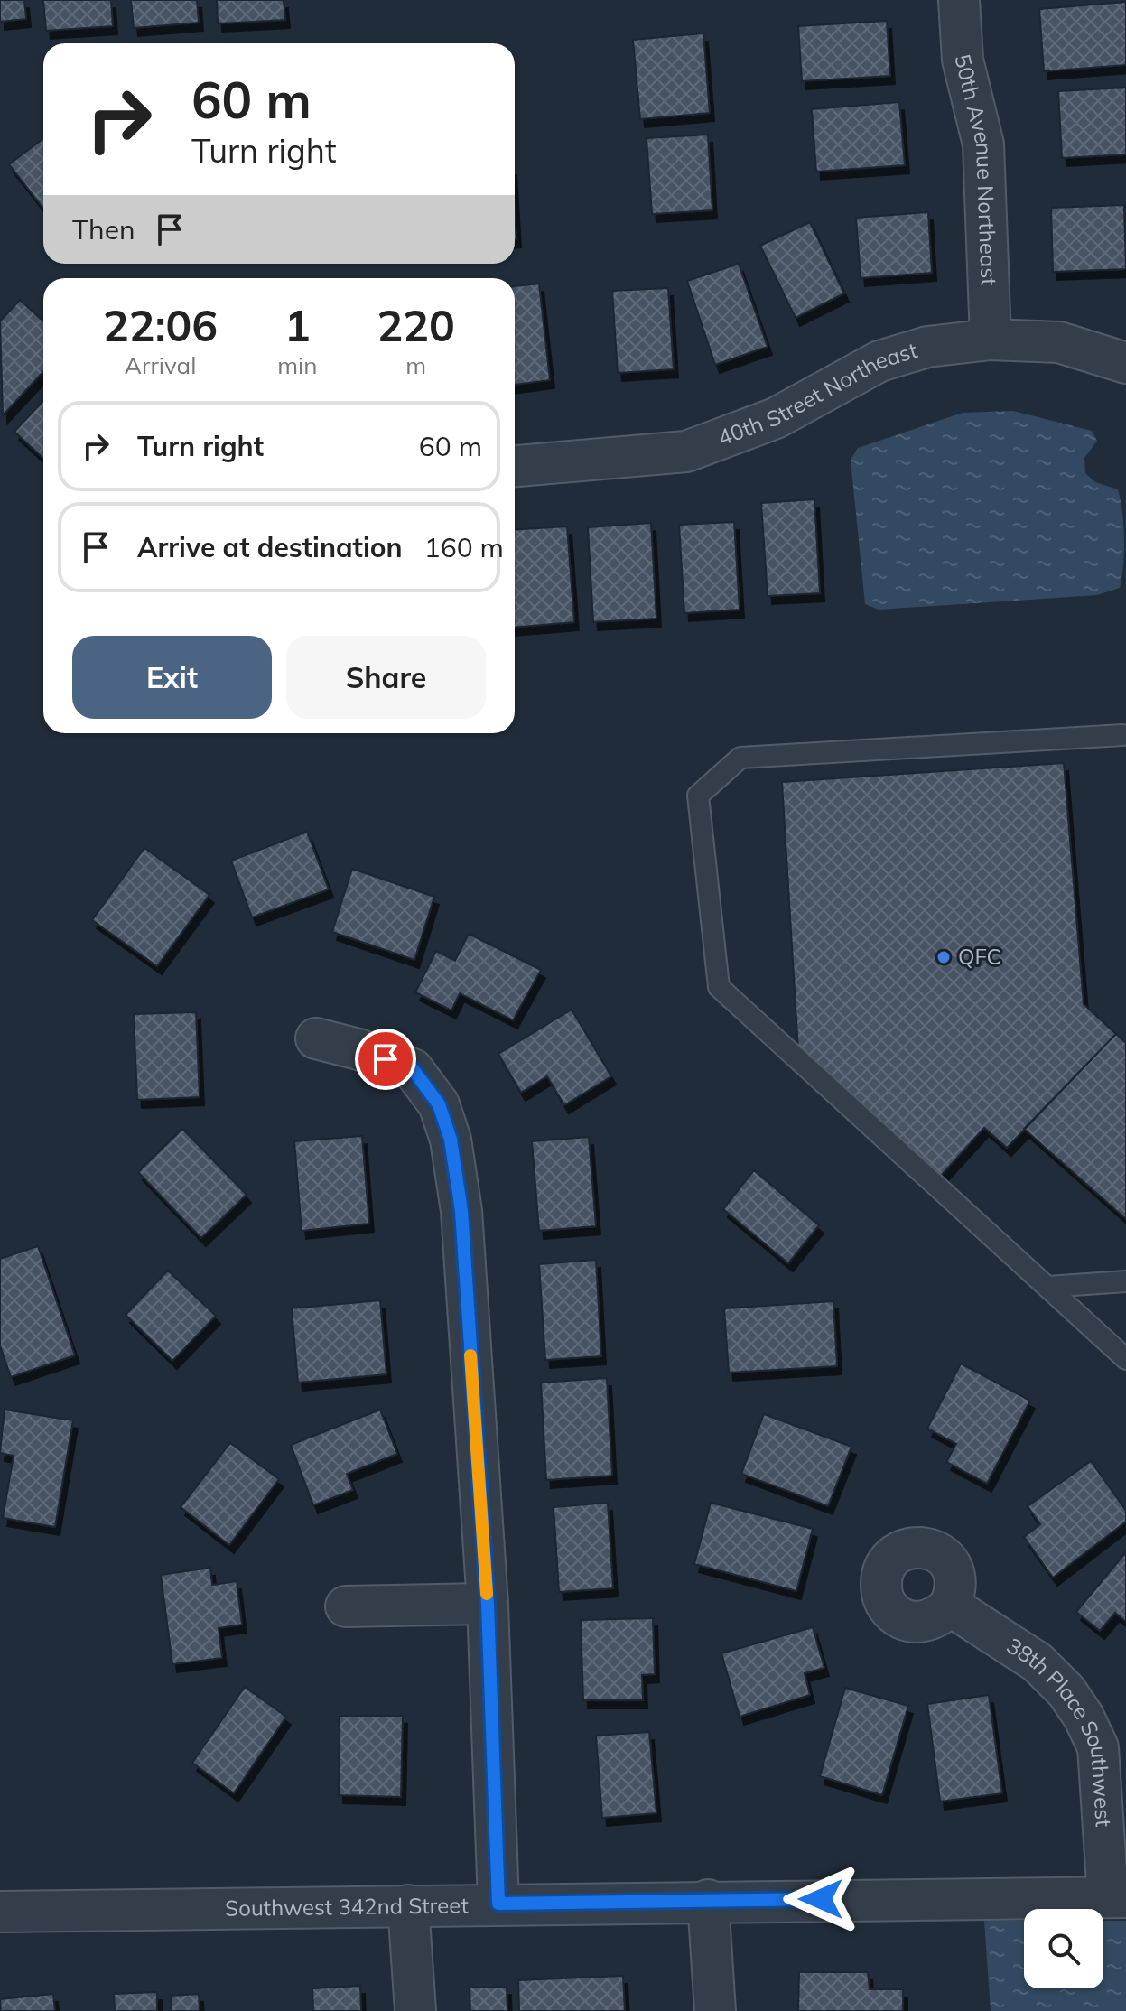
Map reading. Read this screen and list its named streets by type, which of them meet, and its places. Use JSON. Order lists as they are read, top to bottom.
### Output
{
  "streets": {
    "street": [
      "50th Avenue Northeast",
      "40th Street Northeast",
      "38th Place Southwest",
      "Southwest 342nd Street"
    ]
  },
  "crossings": [
    ["50th Avenue Northeast", "40th Street Northeast"],
    ["38th Place Southwest", "Southwest 342nd Street"]
  ],
  "places": ["QFC"],
  "page": {
    "turn": ["60 m", "Turn right"],
    "then": "Then",
    "eta": [
      "22:06",
      "Arrival",
      "1",
      "min",
      "220",
      "m"
    ],
    "list": [
      {
        "name": "Turn right",
        "value": "60 m"
      },
      {
        "name": "Arrive at destination",
        "value": "160 m"
      }
    ],
    "buttons": ["Exit", "Share"]
  }
}
